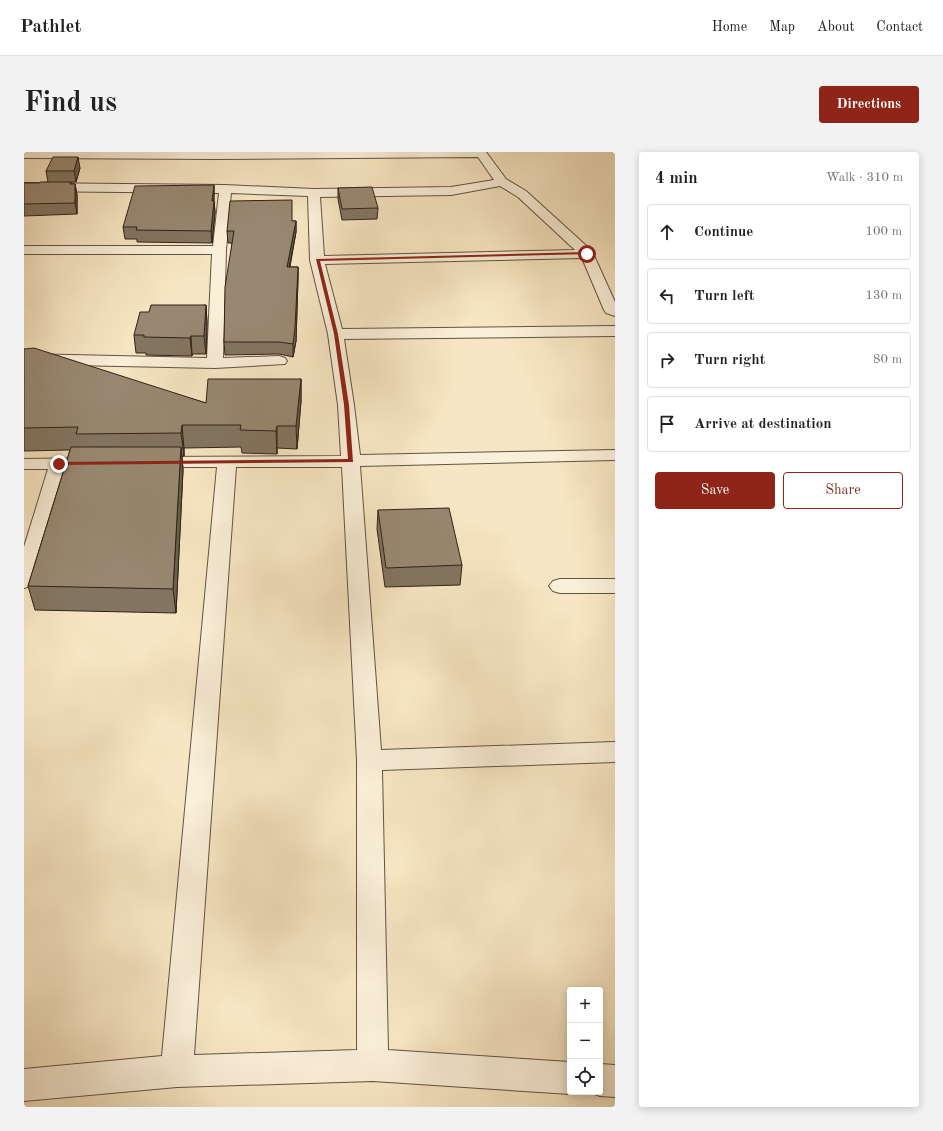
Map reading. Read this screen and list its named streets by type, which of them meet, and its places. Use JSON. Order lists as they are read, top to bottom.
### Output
{
  "page": {
    "header": "Pathlet",
    "nav": [
      "Home",
      "Map",
      "About",
      "Contact"
    ],
    "buttons": [
      "Directions",
      ["Save", "Share"]
    ],
    "title": "Find us",
    "heading": ["4 min", "Walk · 310 m"],
    "list": [
      ["Continue", "100 m"],
      ["Turn left", "130 m"],
      ["Turn right", "80 m"],
      "Arrive at destination"
    ],
    "map_buttons": ["+", "−"]
  }
}
